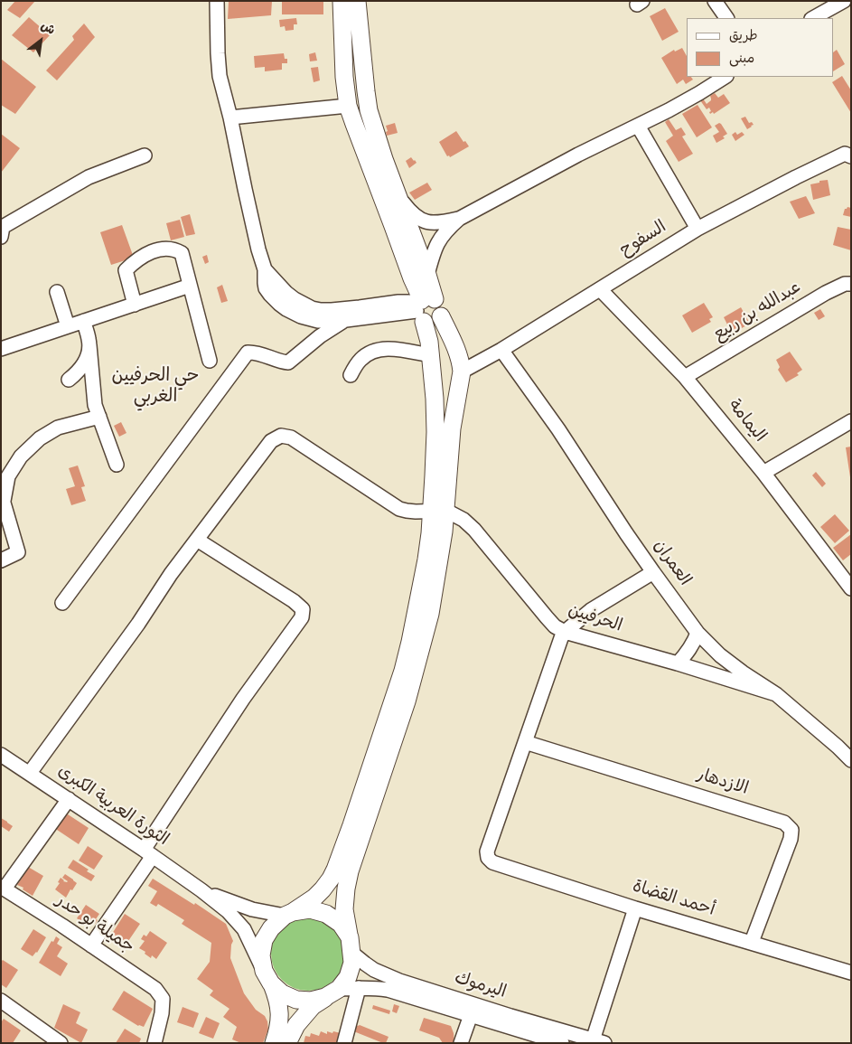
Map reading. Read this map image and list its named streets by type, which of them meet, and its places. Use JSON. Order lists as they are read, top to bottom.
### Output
{
  "streets": {
    "street": [
      "السفوح",
      "عبدالله بن ربيع",
      "اليمامة",
      "العمران",
      "الحرفيين",
      "الازدهار",
      "الثورة العربية الكبرى",
      "أحمد القضاة",
      "جميلة بو حدر",
      "اليرموك"
    ]
  },
  "crossings": [
    ["السفوح", "اليمامة"],
    ["السفوح", "العمران"],
    ["عبدالله بن ربيع", "اليمامة"],
    ["العمران", "الحرفيين"],
    ["الازدهار", "أحمد القضاة"],
    ["الثورة العربية الكبرى", "اليرموك"]
  ],
  "districts": ["حي الحرفيين الغربي"],
  "legend": ["طريق", "مبنى"],
  "north": "top right"
}
